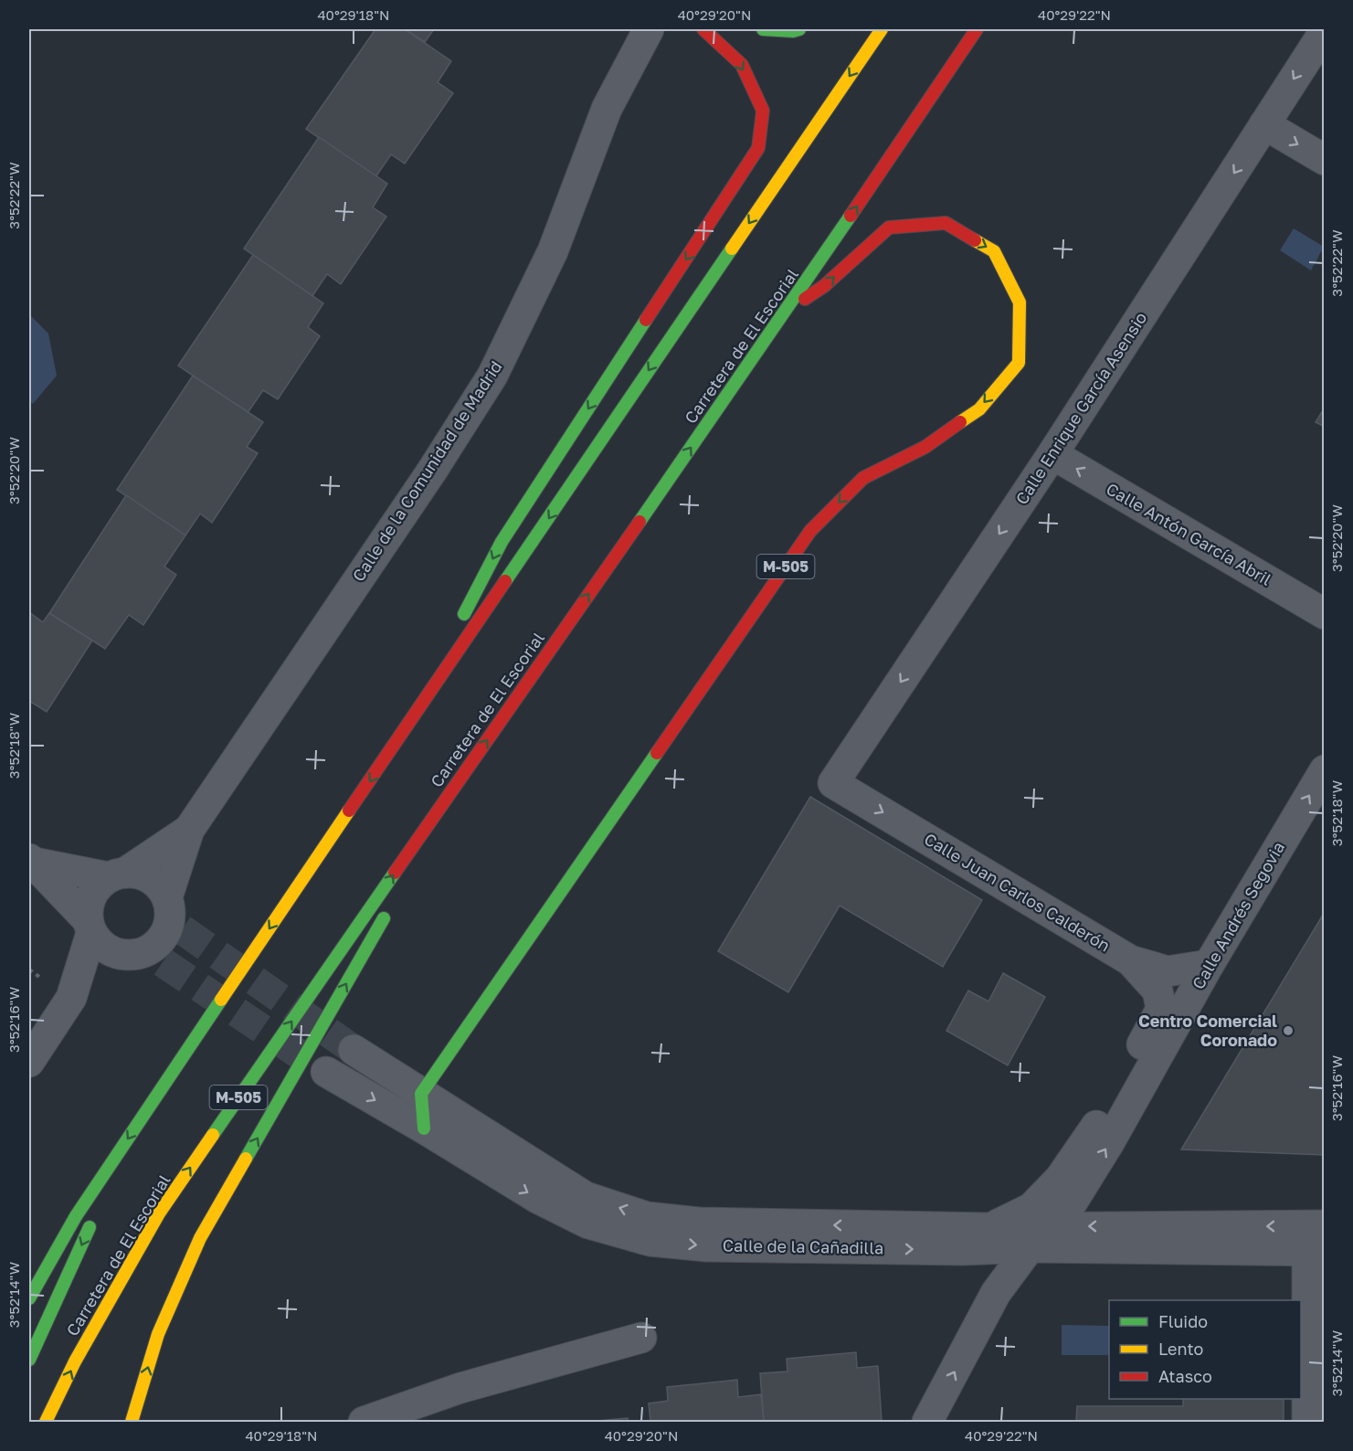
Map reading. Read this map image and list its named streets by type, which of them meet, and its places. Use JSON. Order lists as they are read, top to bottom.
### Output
{
  "streets": {
    "highway": ["Carretera de El Escorial", "M-505"],
    "street": [
      "Calle Enrique García Asensio",
      "Calle de la Comunidad de Madrid",
      "Calle Antón García Abril",
      "Calle Juan Carlos Calderón",
      "Calle Andrés Segovia",
      "Calle de la Cañadilla"
    ]
  },
  "crossings": [
    ["Carretera de El Escorial", "M-505"],
    ["Calle Enrique García Asensio", "Calle Antón García Abril"],
    ["Calle Enrique García Asensio", "Calle Juan Carlos Calderón"],
    ["M-505", "Calle de la Cañadilla"],
    ["Calle Juan Carlos Calderón", "Calle Andrés Segovia"],
    ["Calle Andrés Segovia", "Calle de la Cañadilla"]
  ],
  "one_way": [
    "Calle Enrique García Asensio",
    "Calle Antón García Abril",
    "Calle Juan Carlos Calderón",
    "Calle Andrés Segovia"
  ],
  "places": ["Centro Comercial Coronado"],
  "legend": ["Fluido", "Lento", "Atasco"],
  "coordinates": [
    "40°29'18\"N",
    "40°29'20\"N",
    "40°29'22\"N",
    "3°52'22\"W",
    "3°52'20\"W",
    "3°52'18\"W",
    "3°52'16\"W",
    "3°52'14\"W"
  ]
}
